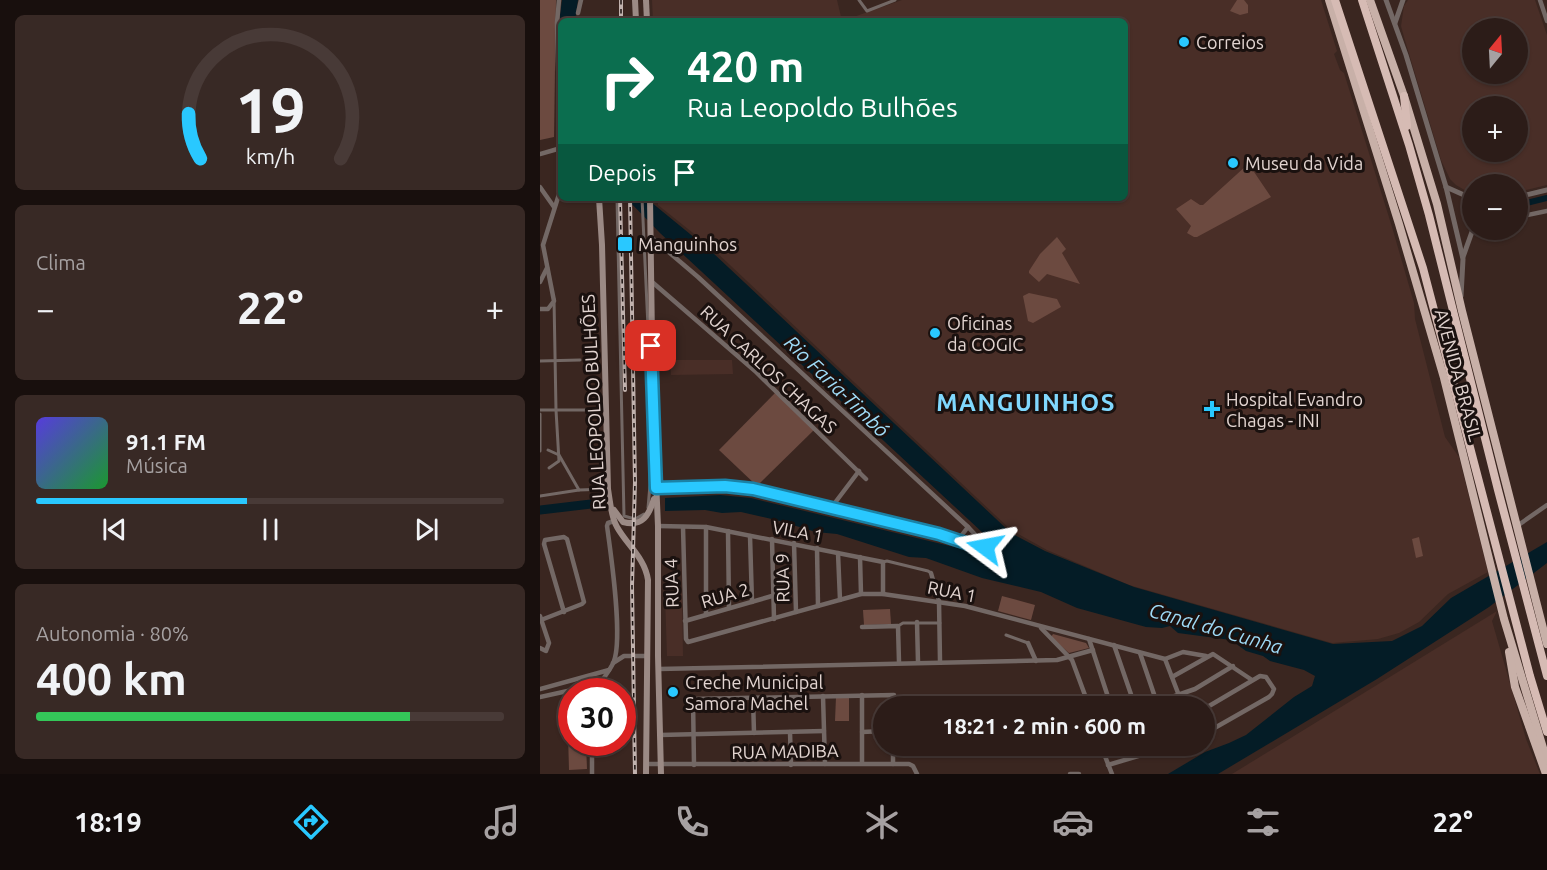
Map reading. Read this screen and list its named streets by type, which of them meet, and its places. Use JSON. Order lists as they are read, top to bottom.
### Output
{
  "streets": {
    "highway": ["AVENIDA BRASIL"],
    "main road": ["RUA LEOPOLDO BULHÕES"],
    "street": [
      "RUA CARLOS CHAGAS",
      "VILA 1",
      "RUA 9",
      "RUA 4",
      "RUA 1",
      "RUA 2",
      "RUA MADIBA"
    ]
  },
  "crossings": [
    ["RUA LEOPOLDO BULHÕES", "RUA MADIBA"],
    ["VILA 1", "RUA 9"],
    ["VILA 1", "RUA 4"],
    ["RUA 9", "RUA 1"],
    ["RUA 4", "RUA 1"],
    ["RUA 4", "RUA 2"]
  ],
  "districts": ["MANGUINHOS"],
  "water": ["Rio Faria-Timbó", "Canal do Cunha"],
  "places": {
    "other": [
      "Correios",
      "Museu da Vida",
      "Oficinas da COGIC",
      "Creche Municipal Samora Machel"
    ],
    "transit": ["Manguinhos"],
    "health": ["Hospital Evandro Chagas - INI"]
  },
  "north": "top",
  "page": {
    "map_buttons": ["+", "−"],
    "turn": ["420 m", "Rua Leopoldo Bulhões"],
    "then": "Depois",
    "tile": [
      "Clima",
      ["Autonomia · 80%", "400 km"]
    ],
    "heat": ["−", "22°", "+"],
    "song": ["91.1 FM", "Música"],
    "limit": "30",
    "trip": "18:21 · 2 min · 600 m",
    "tabs": ["18:19", "22°"],
    "gauge": ["19", "km/h"]
  }
}
